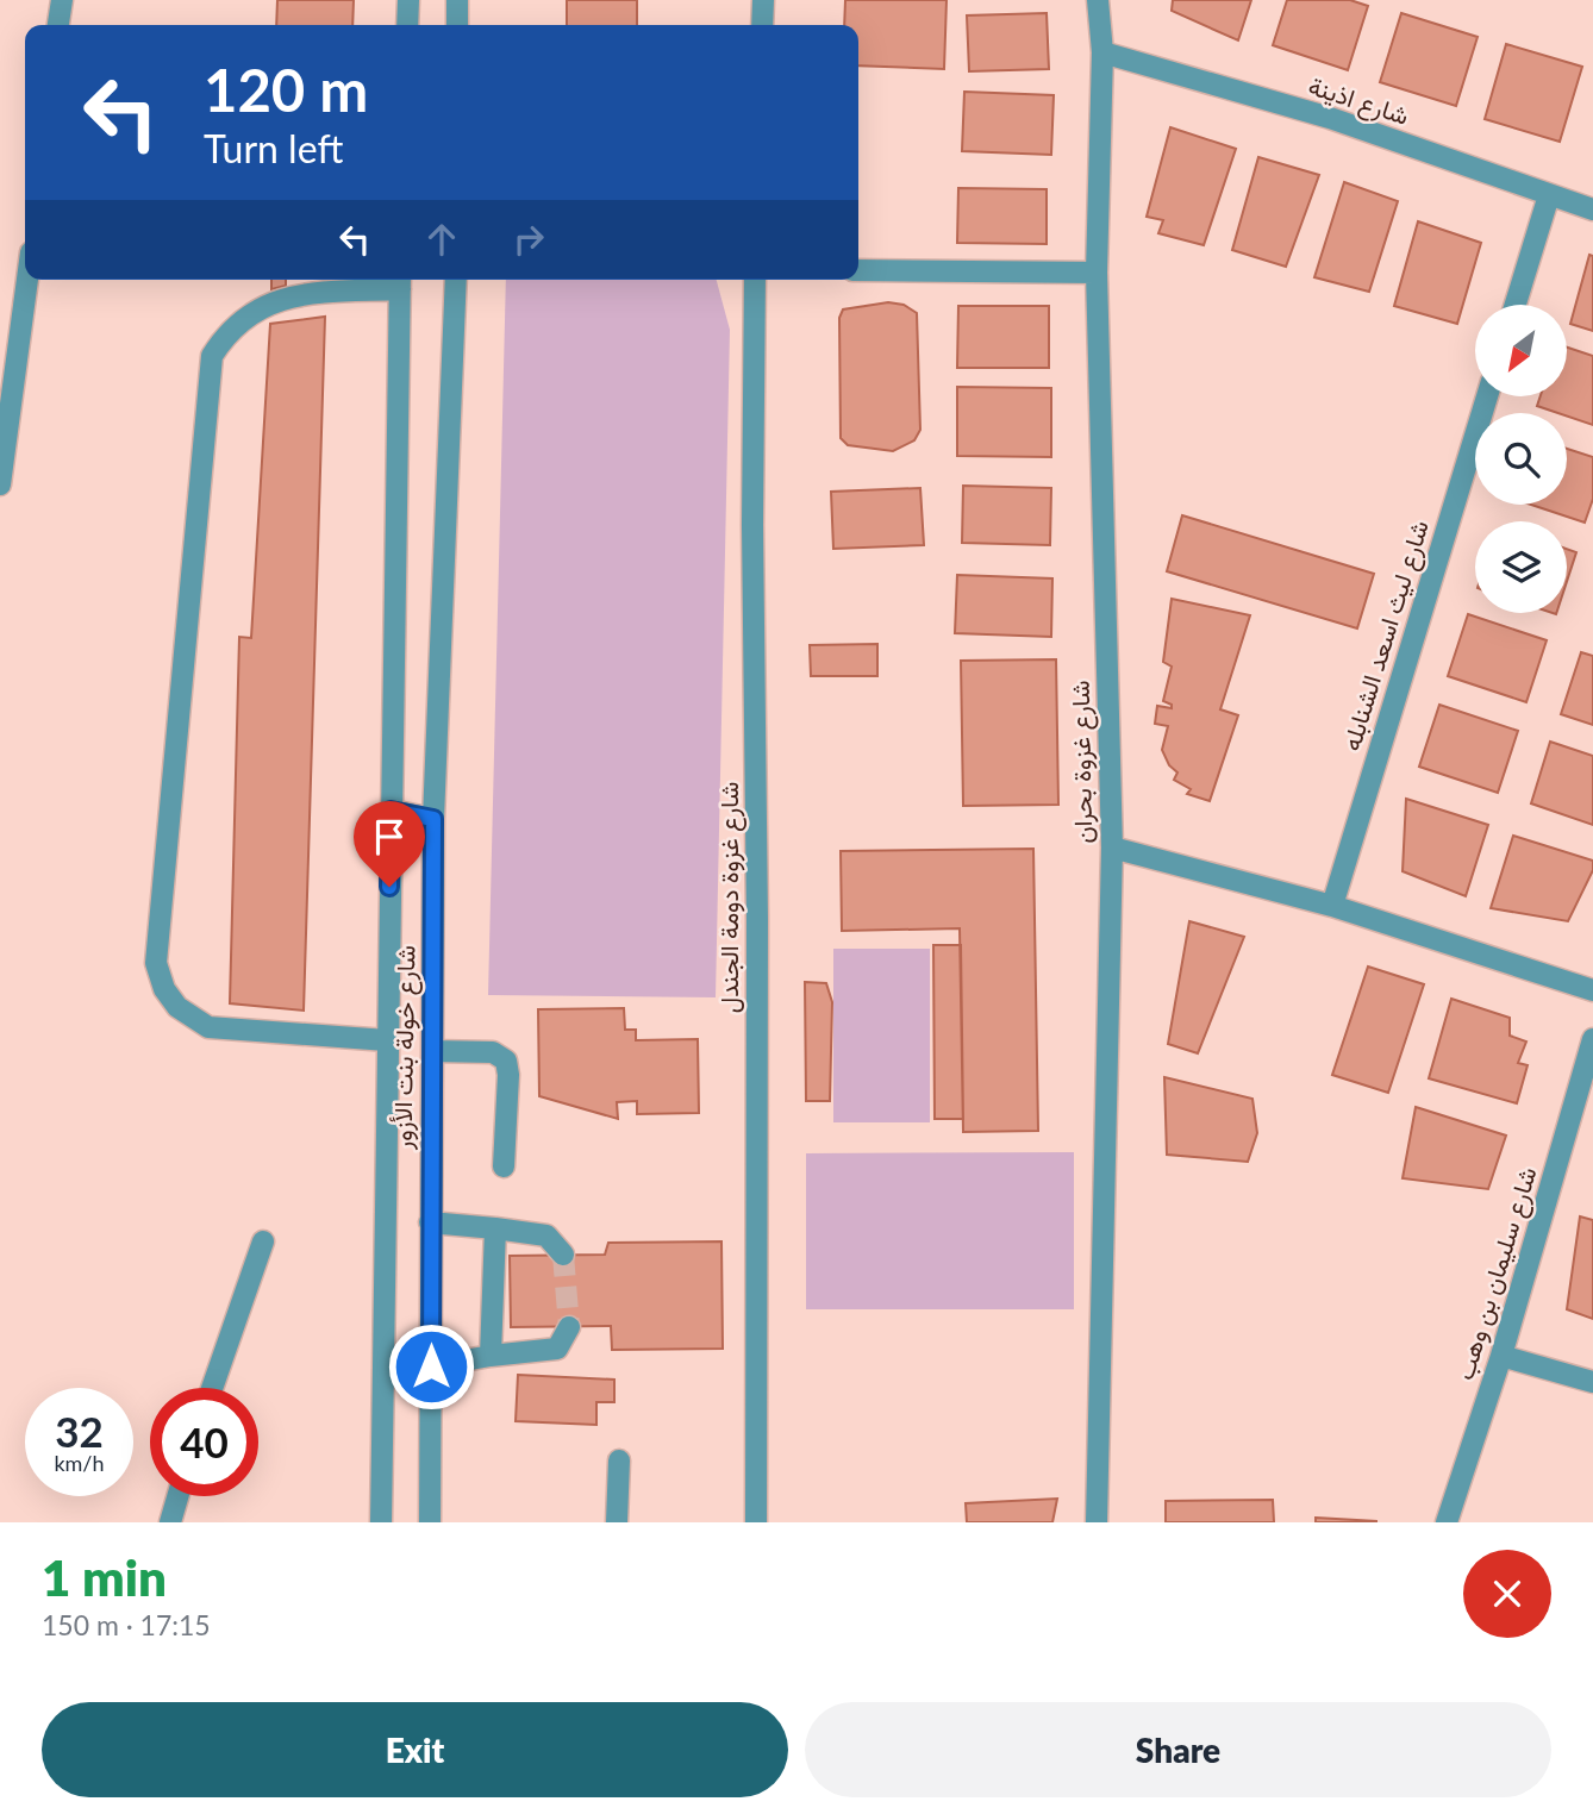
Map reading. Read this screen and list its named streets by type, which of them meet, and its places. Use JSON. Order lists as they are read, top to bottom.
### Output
{
  "streets": {
    "street": [
      "شارع اذينة",
      "شارع ليث اسعد الشنابله",
      "شارع غزوة بحران",
      "شارع غزوة دومة الجندل",
      "شارع خولة بنت الأزور",
      "شارع سليمان بن وهب"
    ]
  },
  "crossings": [
    ["شارع اذينة", "شارع غزوة بحران"]
  ],
  "north": "bottom left",
  "page": {
    "turn": ["120 m", "Turn left"],
    "speed": "32 km/h",
    "limit": "40",
    "heading": ["1 min", "150 m · 17:15"],
    "buttons": ["Exit", "Share"]
  }
}
